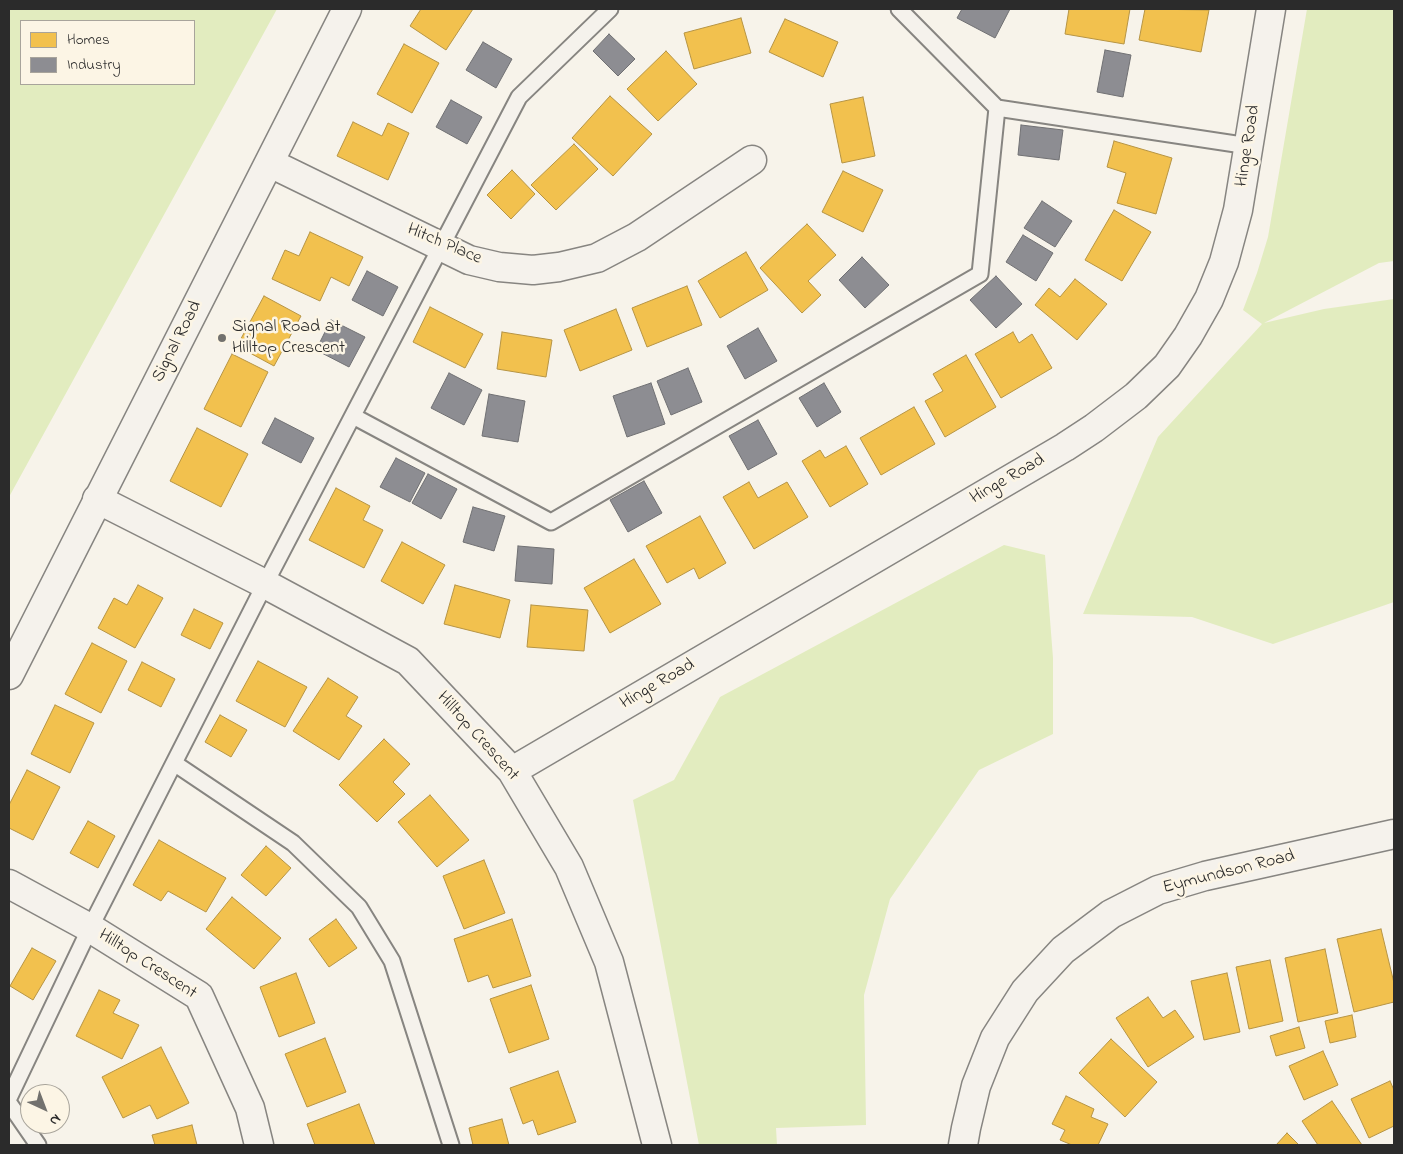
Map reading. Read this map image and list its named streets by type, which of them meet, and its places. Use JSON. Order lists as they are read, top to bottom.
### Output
{
  "streets": {
    "street": [
      "Hinge Road",
      "Hitch Place",
      "Signal Road",
      "Hilltop Crescent",
      "Eymundson Road"
    ]
  },
  "crossings": [
    ["Hinge Road", "Hilltop Crescent"],
    ["Hitch Place", "Signal Road"],
    ["Signal Road", "Hilltop Crescent"]
  ],
  "places": ["Signal Road at Hilltop Crescent"],
  "legend": ["Homes", "Industry"],
  "north": "bottom right"
}
